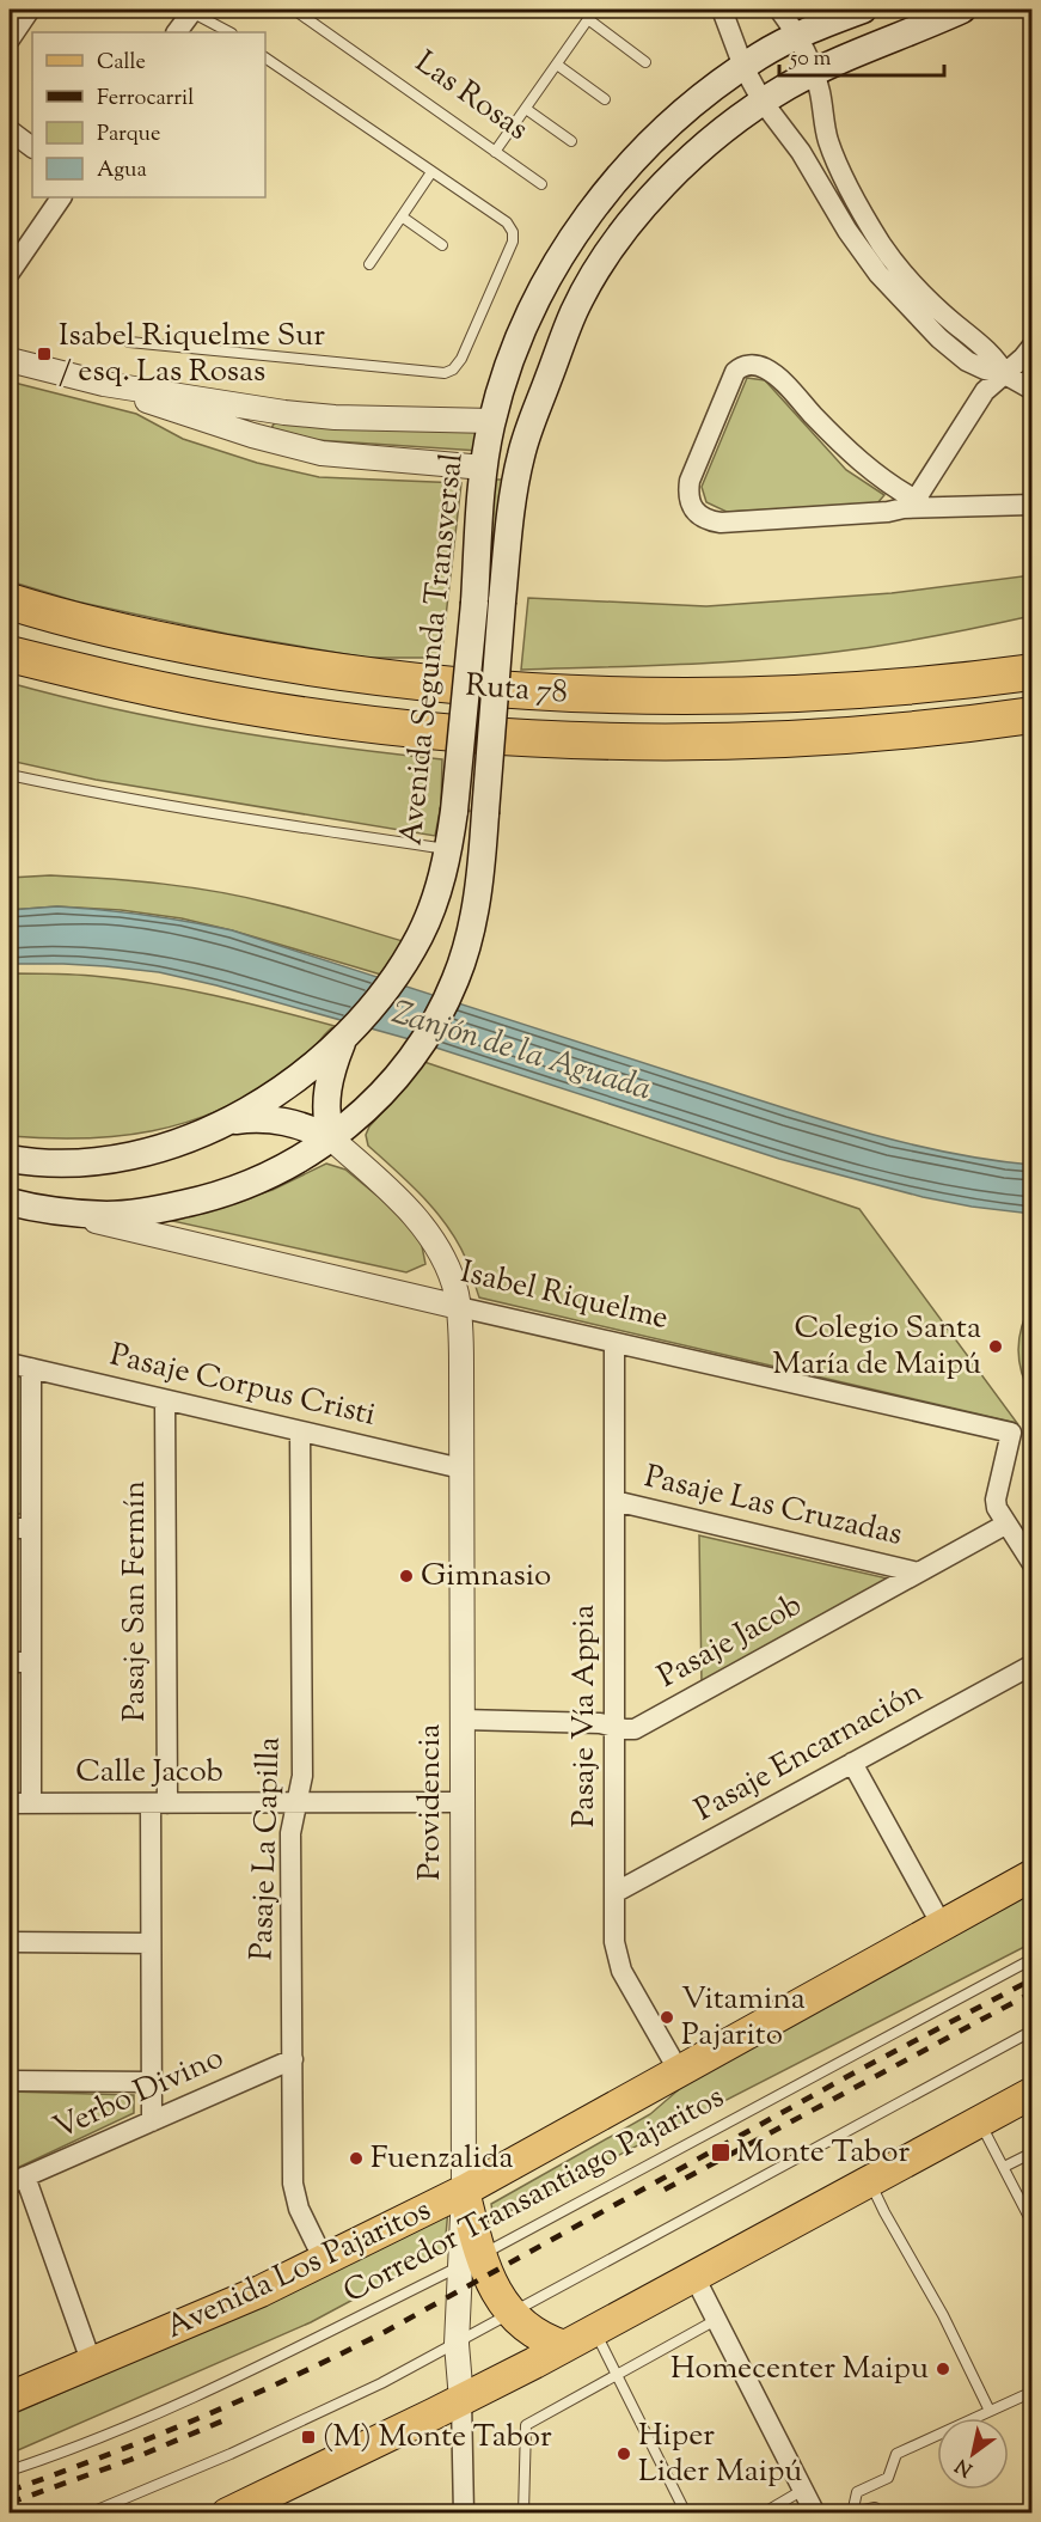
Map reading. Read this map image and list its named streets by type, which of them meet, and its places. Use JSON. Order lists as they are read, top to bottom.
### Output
{
  "streets": {
    "highway": ["Ruta 78"],
    "main road": ["Avenida Segunda Transversal", "Isabel Riquelme", "Avenida Los Pajaritos"],
    "street": [
      "Pasaje Corpus Cristi",
      "Pasaje Las Cruzadas",
      "Pasaje San Fermín",
      "Pasaje Jacob",
      "Pasaje Vía Appia",
      "Pasaje Encarnación",
      "Calle Jacob",
      "Providencia",
      "Pasaje La Capilla",
      "Verbo Divino"
    ],
    "lane": ["Las Rosas", "Corredor Transantiago Pajaritos"]
  },
  "crossings": [
    ["Avenida Segunda Transversal", "Isabel Riquelme"],
    ["Avenida Segunda Transversal", "Providencia"],
    ["Isabel Riquelme", "Pasaje Jacob"],
    ["Isabel Riquelme", "Pasaje Vía Appia"],
    ["Isabel Riquelme", "Providencia"],
    ["Pasaje Corpus Cristi", "Pasaje San Fermín"],
    ["Pasaje Corpus Cristi", "Providencia"],
    ["Pasaje Corpus Cristi", "Pasaje La Capilla"],
    ["Pasaje Las Cruzadas", "Pasaje Jacob"],
    ["Pasaje Las Cruzadas", "Pasaje Vía Appia"],
    ["Pasaje San Fermín", "Calle Jacob"],
    ["Pasaje San Fermín", "Verbo Divino"],
    ["Pasaje Jacob", "Pasaje Vía Appia"],
    ["Pasaje Jacob", "Providencia"],
    ["Pasaje Vía Appia", "Pasaje Encarnación"],
    ["Pasaje Vía Appia", "Avenida Los Pajaritos"],
    ["Calle Jacob", "Providencia"],
    ["Calle Jacob", "Pasaje La Capilla"],
    ["Providencia", "Avenida Los Pajaritos"],
    ["Pasaje La Capilla", "Verbo Divino"],
    ["Pasaje La Capilla", "Avenida Los Pajaritos"]
  ],
  "water": ["Zanjón de la Aguada"],
  "places": {
    "transit": ["Isabel Riquelme Sur / esq. Las Rosas", "Monte Tabor", "(M) Monte Tabor"],
    "other": [
      "Colegio Santa María de Maipú",
      "Gimnasio",
      "Vitamina Pajarito",
      "Fuenzalida",
      "Homecenter Maipu",
      "Hiper Lider Maipú"
    ]
  },
  "legend": [
    "Calle",
    "Ferrocarril",
    "Parque",
    "Agua"
  ],
  "scale_bar": "50 m",
  "north": "bottom left"
}
